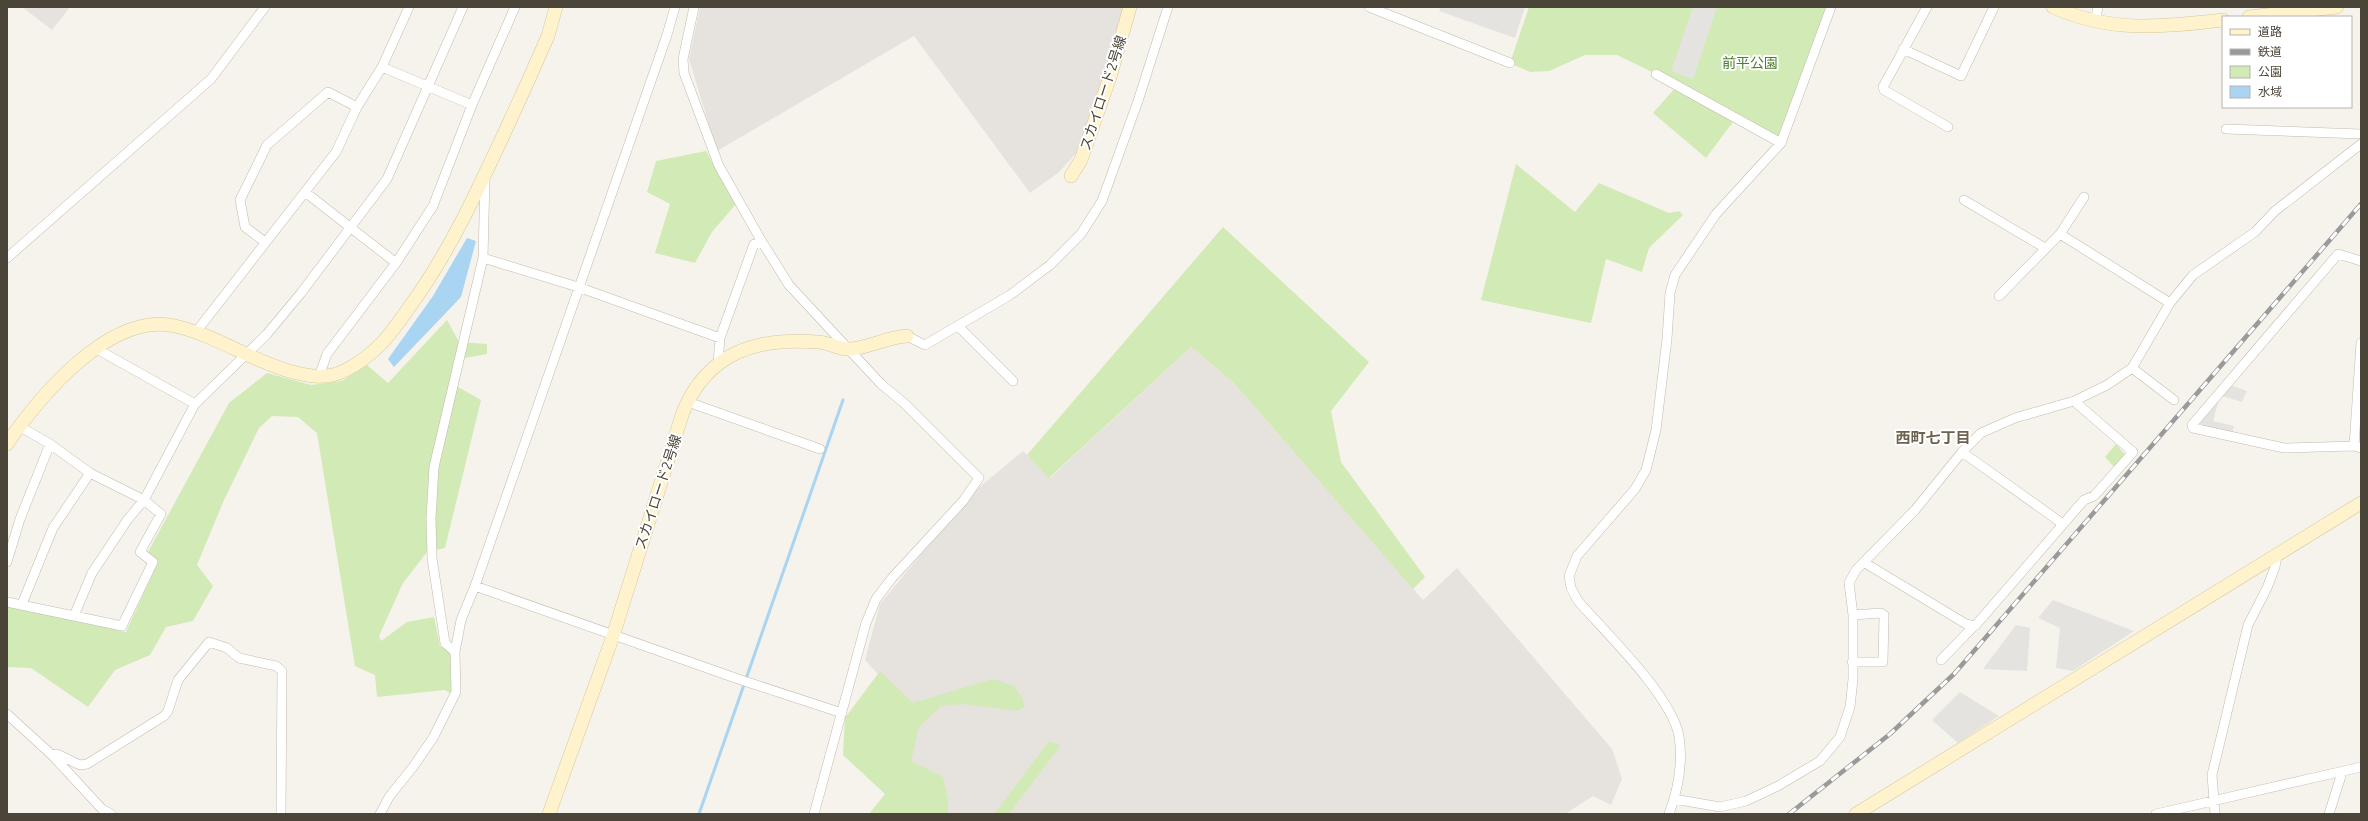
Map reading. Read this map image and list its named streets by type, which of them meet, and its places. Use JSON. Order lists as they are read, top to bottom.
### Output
{
  "streets": {
    "street": ["スカイロード2号線"]
  },
  "districts": ["西町七丁目"],
  "parks": ["前平公園"],
  "legend": [
    "道路",
    "鉄道",
    "公園",
    "水域"
  ]
}
